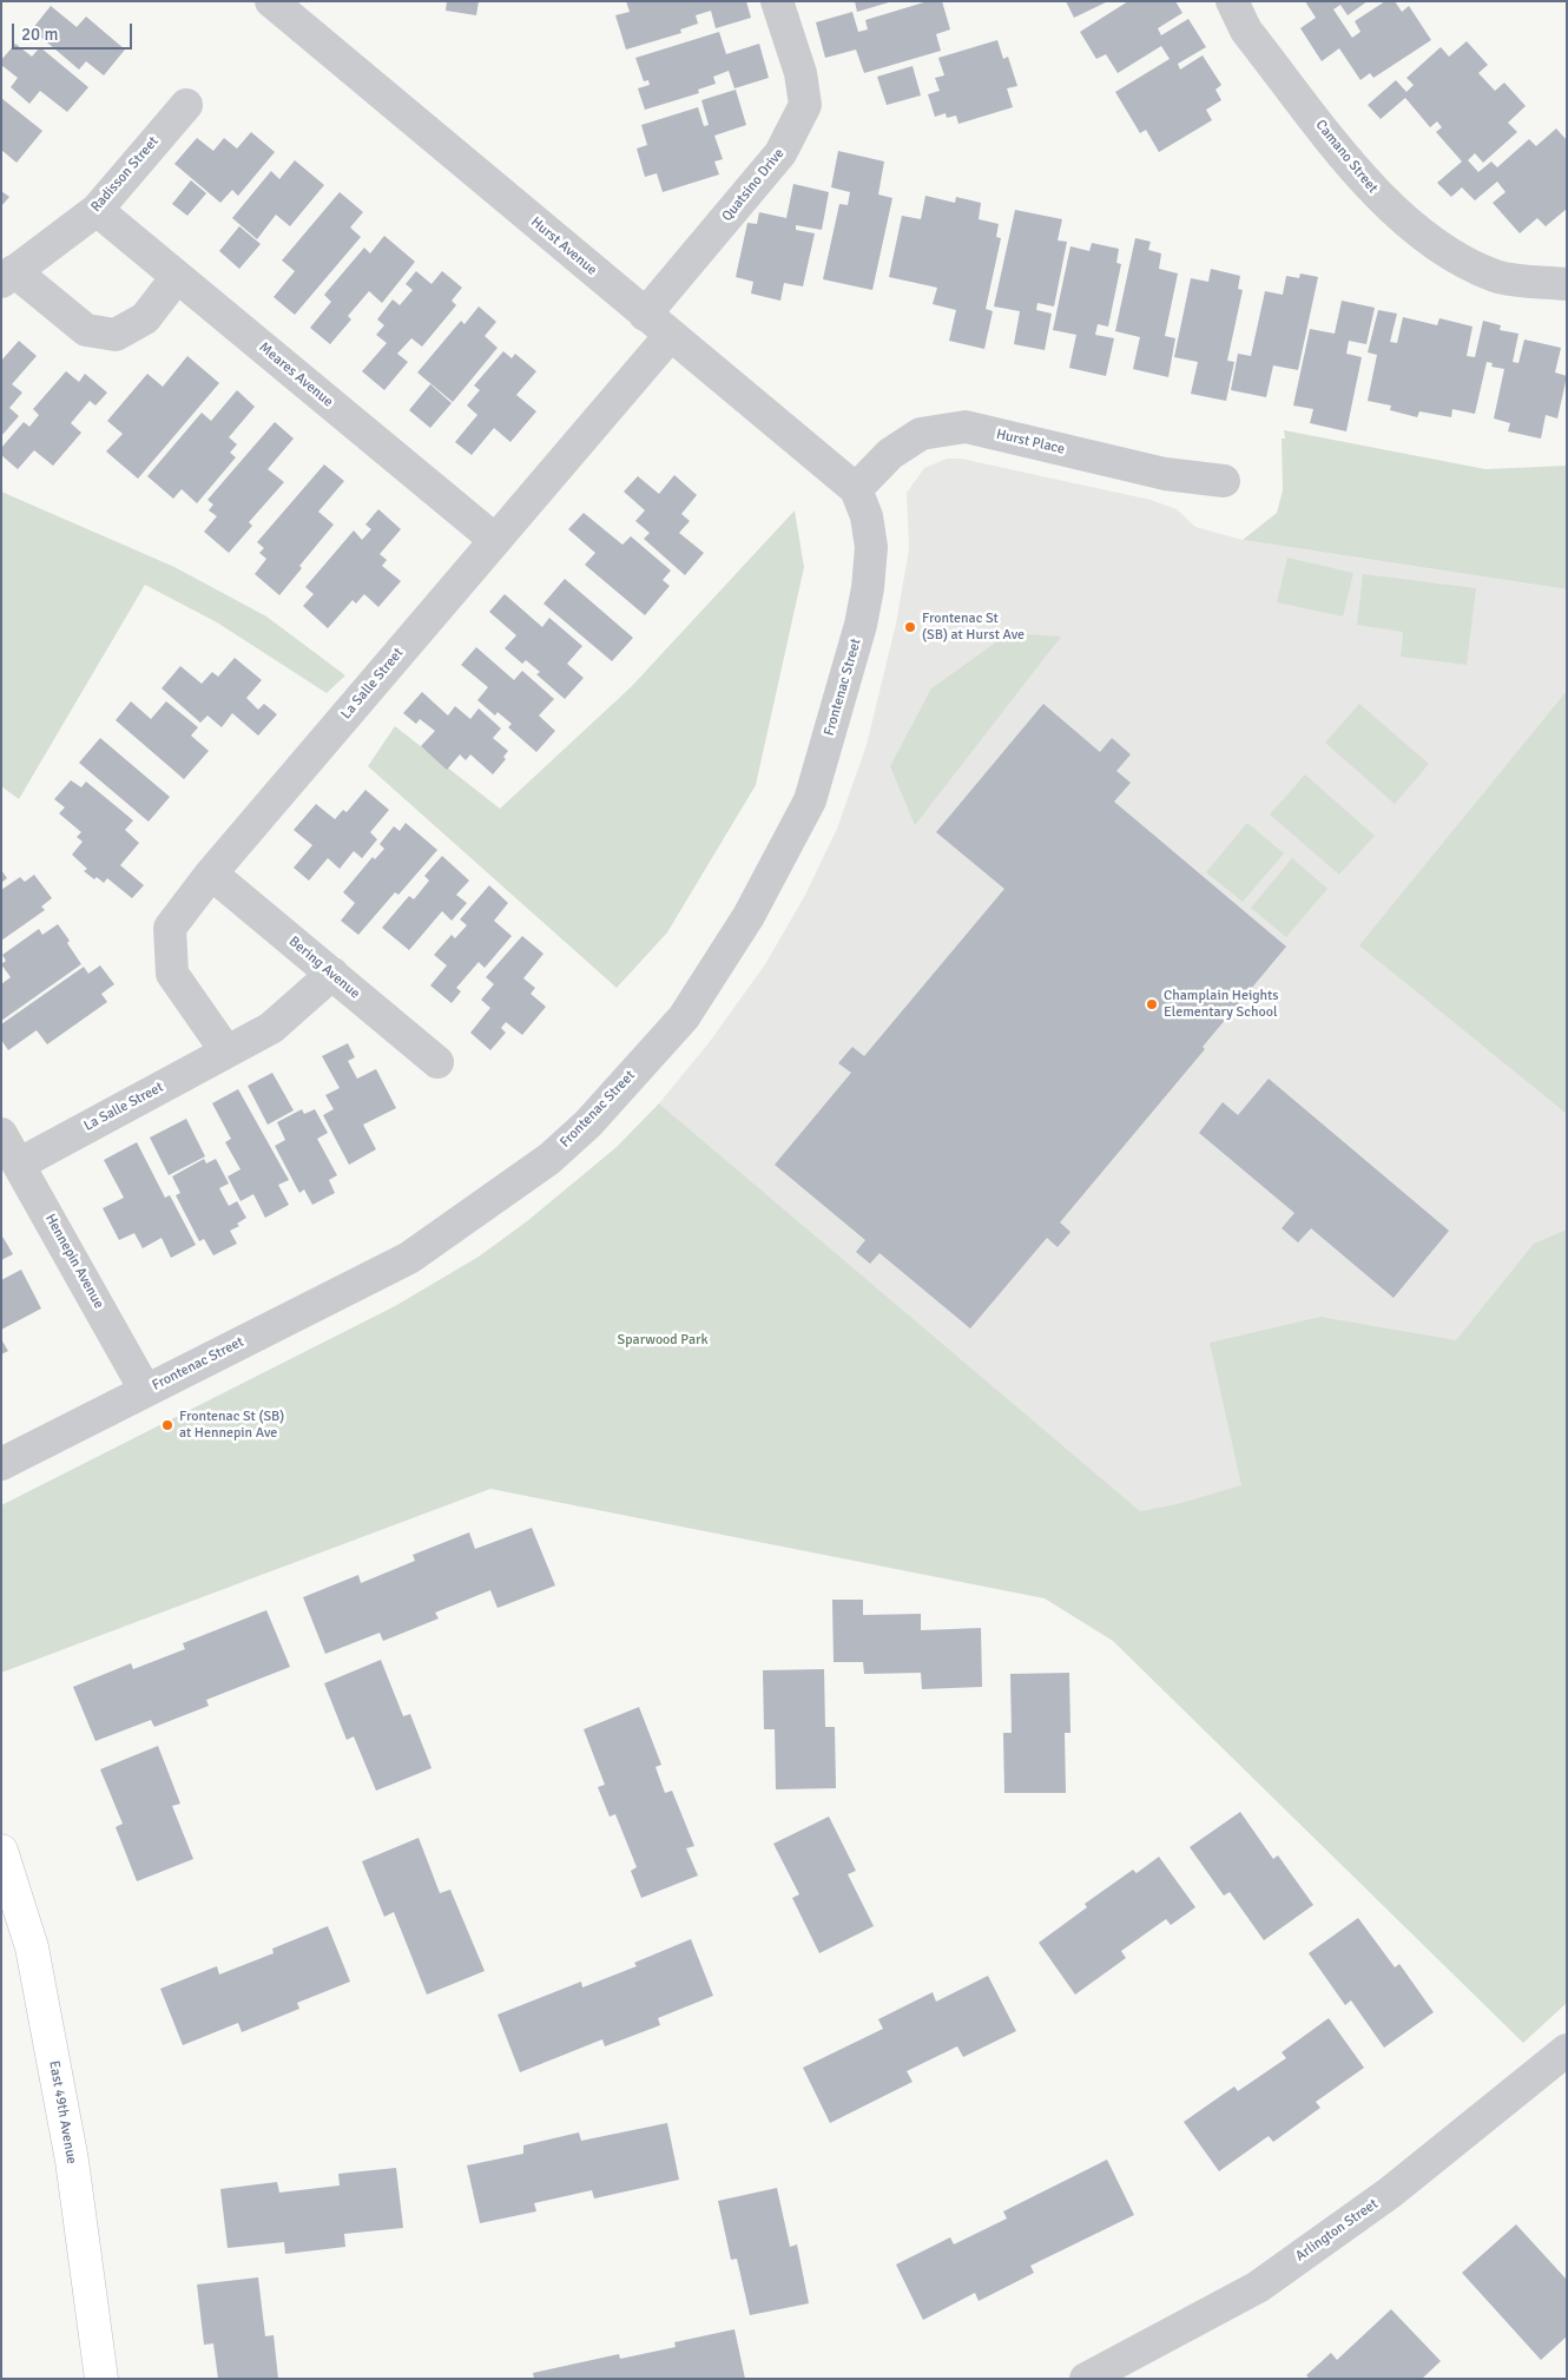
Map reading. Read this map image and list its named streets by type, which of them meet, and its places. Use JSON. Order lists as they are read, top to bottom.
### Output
{
  "streets": {
    "street": [
      "Camano Street",
      "Radisson Street",
      "Quatsino Drive",
      "Hurst Avenue",
      "Meares Avenue",
      "Hurst Place",
      "La Salle Street",
      "Frontenac Street",
      "Bering Avenue",
      "Hennepin Avenue",
      "East 49th Avenue",
      "Arlington Street"
    ]
  },
  "crossings": [
    ["Radisson Street", "Meares Avenue"],
    ["Quatsino Drive", "Hurst Avenue"],
    ["Hurst Avenue", "Hurst Place"],
    ["Hurst Avenue", "La Salle Street"],
    ["Hurst Avenue", "Frontenac Street"],
    ["Meares Avenue", "La Salle Street"],
    ["Hurst Place", "Frontenac Street"],
    ["La Salle Street", "Bering Avenue"],
    ["La Salle Street", "Hennepin Avenue"],
    ["Frontenac Street", "Hennepin Avenue"]
  ],
  "parks": ["Sparwood Park"],
  "places": ["Frontenac St (SB) at Hurst Ave", "Champlain Heights Elementary School", "Frontenac St (SB) at Hennepin Ave"],
  "scale_bar": "20 m"
}
